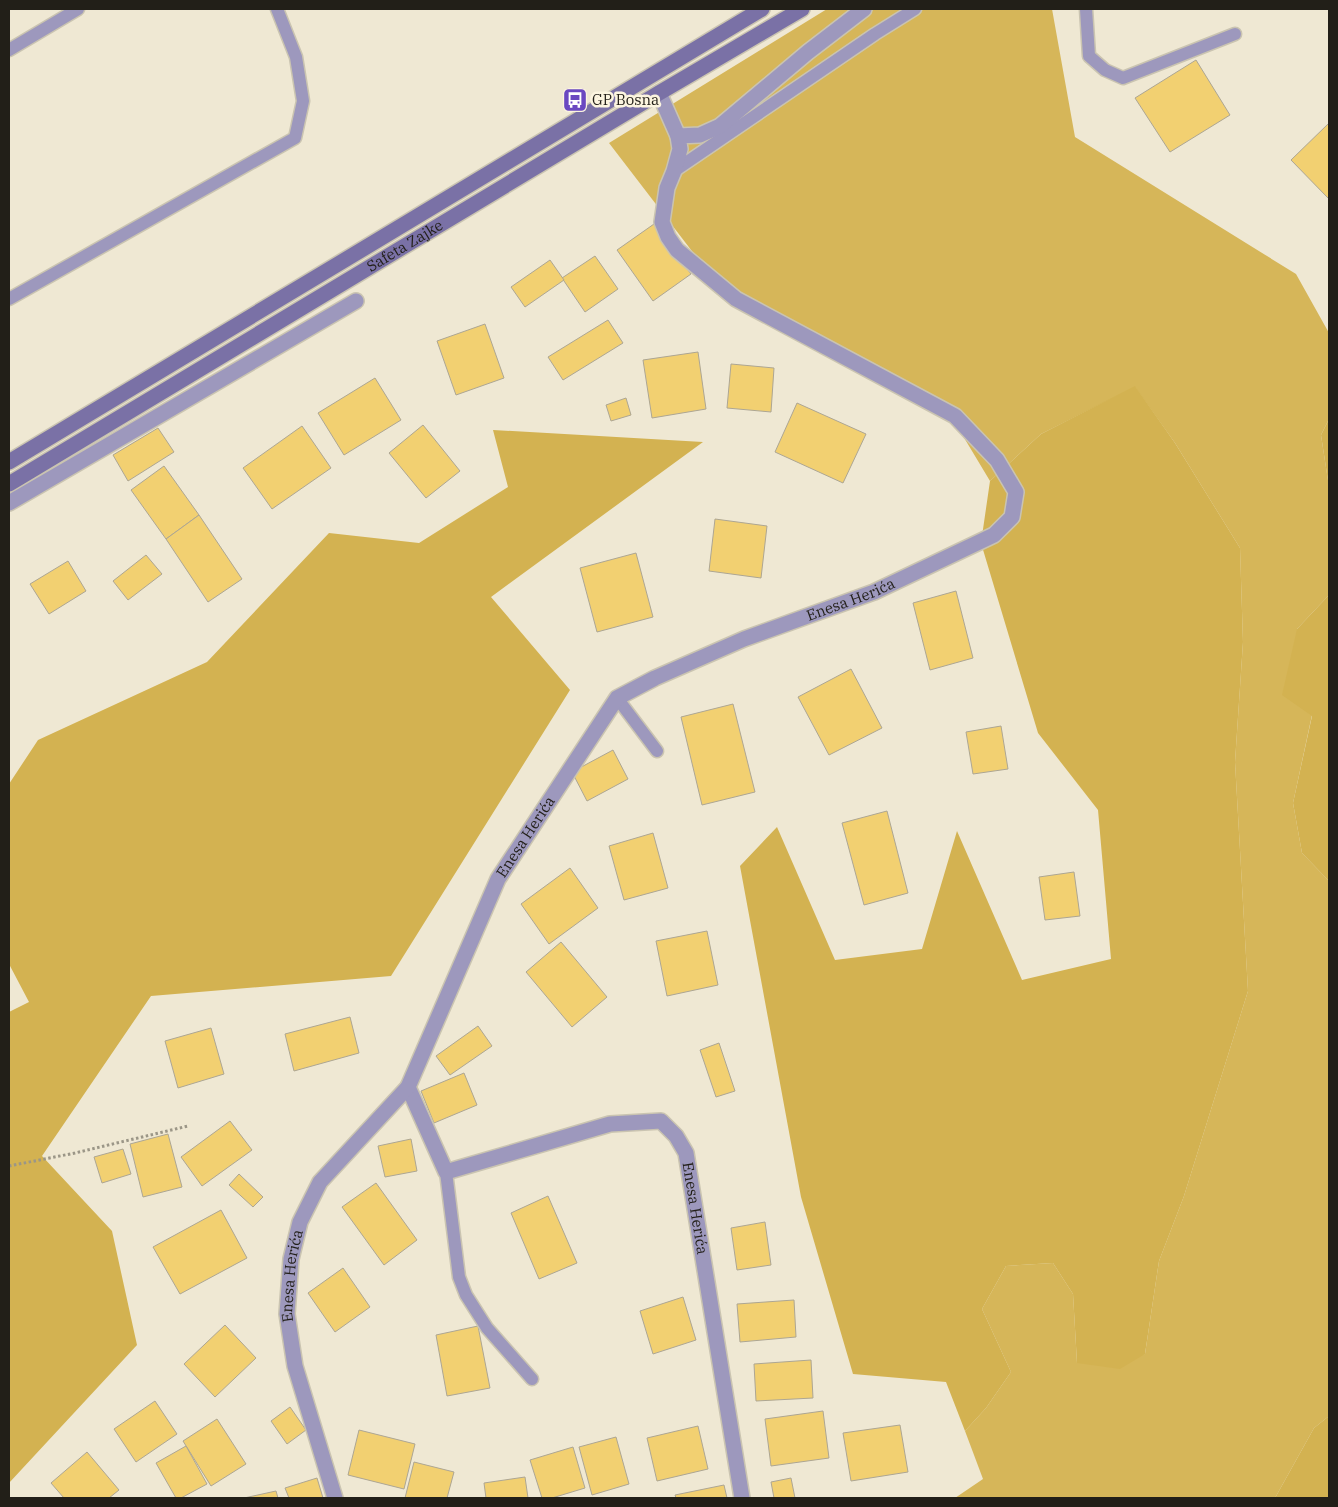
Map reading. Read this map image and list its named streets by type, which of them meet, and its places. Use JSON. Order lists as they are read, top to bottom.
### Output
{
  "streets": {
    "main road": ["Safeta Zajke"],
    "street": ["Enesa Herića"]
  },
  "places": {
    "bus stop": ["GP Bosna"]
  }
}
